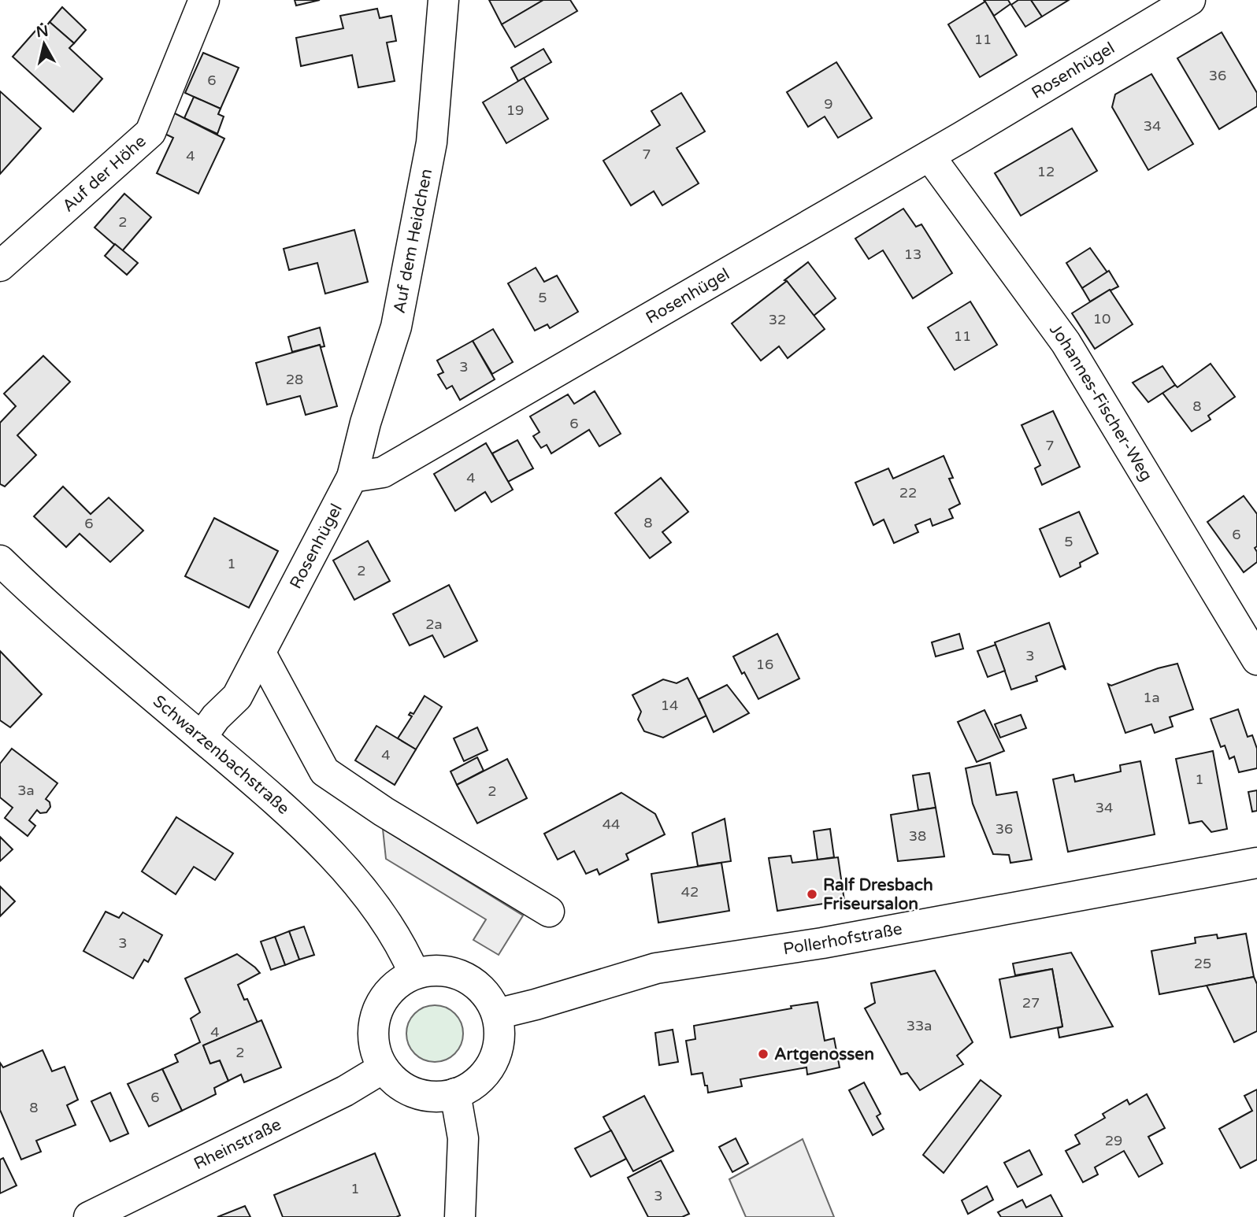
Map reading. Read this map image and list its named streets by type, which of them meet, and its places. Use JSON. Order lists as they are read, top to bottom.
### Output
{
  "streets": {
    "street": [
      "Rosenhügel",
      "Auf der Höhe",
      "Auf dem Heidchen",
      "Johannes-Fischer-Weg",
      "Schwarzenbachstraße",
      "Pollerhofstraße",
      "Rheinstraße"
    ]
  },
  "crossings": [
    ["Rosenhügel", "Auf dem Heidchen"],
    ["Rosenhügel", "Johannes-Fischer-Weg"],
    ["Rosenhügel", "Schwarzenbachstraße"],
    ["Schwarzenbachstraße", "Pollerhofstraße"],
    ["Schwarzenbachstraße", "Rheinstraße"],
    ["Pollerhofstraße", "Rheinstraße"]
  ],
  "places": ["Ralf Dresbach Friseursalon", "Artgenossen"],
  "house_numbers": [
    "11",
    "36",
    "6",
    "9",
    "19",
    "34",
    "7",
    "4",
    "12",
    "2",
    "13",
    "5",
    "10",
    "32",
    "11",
    "3",
    "28",
    "8",
    "6",
    "7",
    "4",
    "22",
    "8",
    "6",
    "6",
    "5",
    "1",
    "2",
    "2a",
    "3",
    "16",
    "1a",
    "14",
    "4",
    "1",
    "3a",
    "2",
    "34",
    "44",
    "36",
    "38",
    "42",
    "3",
    "25",
    "27",
    "33a",
    "4",
    "2",
    "6",
    "8",
    "29",
    "1",
    "3"
  ],
  "north": "top"
}
